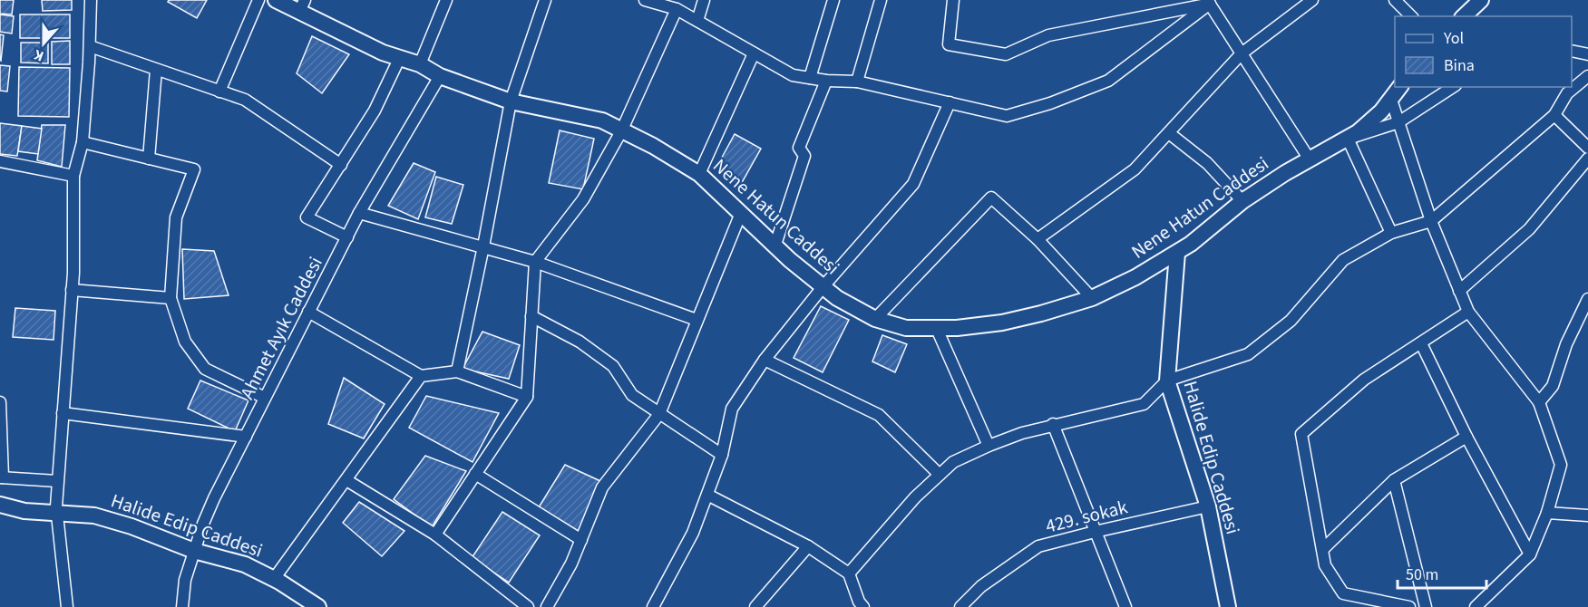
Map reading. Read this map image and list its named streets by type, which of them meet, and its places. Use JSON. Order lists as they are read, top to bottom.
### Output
{
  "streets": {
    "street": [
      "Nene Hatun Caddesi",
      "Ahmet Ayık Caddesi",
      "Halide Edip Caddesi",
      "429. sokak"
    ]
  },
  "crossings": [
    ["Nene Hatun Caddesi", "Ahmet Ayık Caddesi"],
    ["Nene Hatun Caddesi", "Halide Edip Caddesi"],
    ["Ahmet Ayık Caddesi", "Halide Edip Caddesi"],
    ["Halide Edip Caddesi", "429. sokak"]
  ],
  "legend": ["Yol", "Bina"],
  "scale_bar": "50 m",
  "north": "bottom"
}
